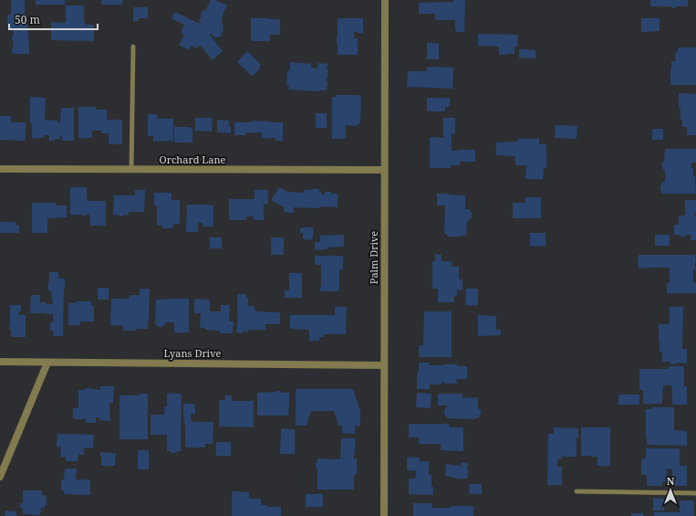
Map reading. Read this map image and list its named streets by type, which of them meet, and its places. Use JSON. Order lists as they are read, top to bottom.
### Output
{
  "streets": {
    "street": ["Orchard Lane", "Palm Drive", "Lyans Drive"]
  },
  "crossings": [
    ["Orchard Lane", "Palm Drive"],
    ["Palm Drive", "Lyans Drive"]
  ],
  "scale_bar": "50 m",
  "north": "top"
}
